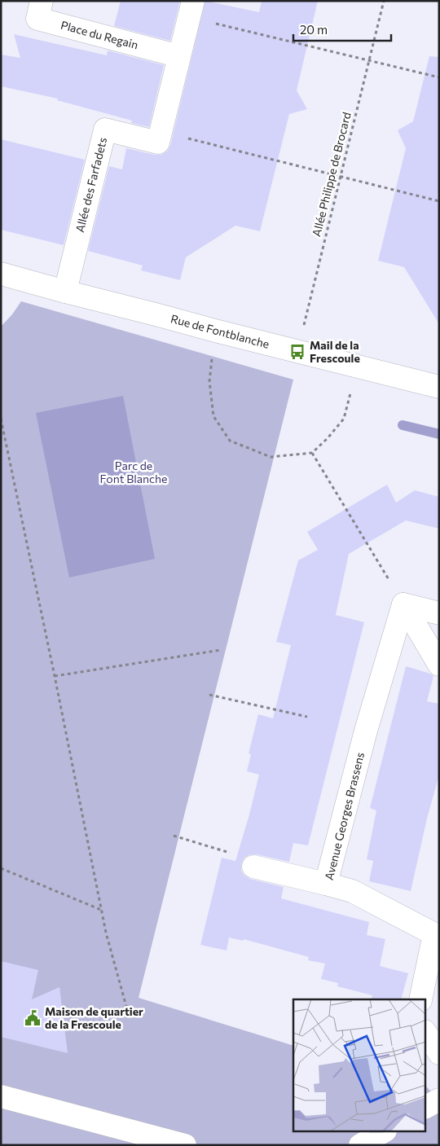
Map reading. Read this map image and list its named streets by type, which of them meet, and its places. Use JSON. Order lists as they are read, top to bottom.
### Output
{
  "streets": {
    "street": [
      "Place du Regain",
      "Allée des Farfadets",
      "Rue de Fontblanche",
      "Avenue Georges Brassens"
    ],
    "path": ["Allée Philippe de Brocard"]
  },
  "crossings": [
    ["Allée Philippe de Brocard", "Rue de Fontblanche"],
    ["Allée des Farfadets", "Rue de Fontblanche"]
  ],
  "parks": ["Parc de Font Blanche"],
  "places": {
    "bus stop": ["Mail de la Frescoule"],
    "public building": ["Maison de quartier de la Frescoule"]
  },
  "scale_bar": "20 m"
}
